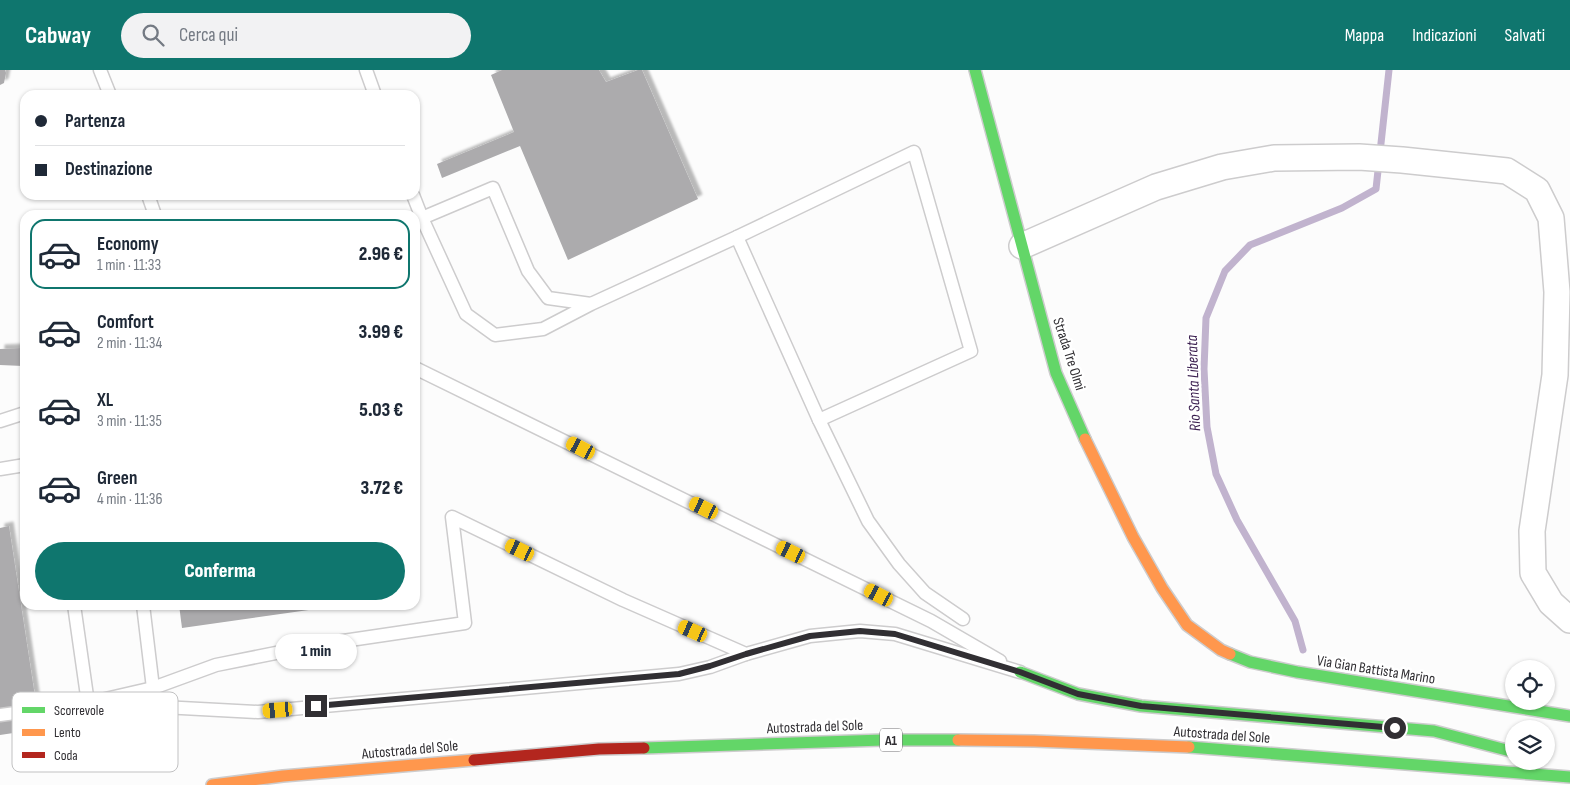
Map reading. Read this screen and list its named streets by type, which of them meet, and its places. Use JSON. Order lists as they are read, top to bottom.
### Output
{
  "streets": {
    "main road": [
      "Strada Tre Olmi",
      "Via Gian Battista Marino",
      "Autostrada del Sole",
      "A1"
    ]
  },
  "crossings": [
    ["Strada Tre Olmi", "Via Gian Battista Marino"]
  ],
  "water": ["Rio Santa Liberata"],
  "legend": ["Scorrevole", "Lento", "Coda"],
  "page": {
    "header": "Cabway",
    "search": "Cerca qui",
    "nav": ["Mappa", "Indicazioni", "Salvati"],
    "banner": ["Partenza", "Destinazione"],
    "list": [
      {
        "name": "Economy",
        "note": "1 min · 11:33",
        "value": "2.96 €"
      },
      {
        "name": "Comfort",
        "note": "2 min · 11:34",
        "value": "3.99 €"
      },
      {
        "name": "XL",
        "note": "3 min · 11:35",
        "value": "5.03 €"
      },
      {
        "name": "Green",
        "note": "4 min · 11:36",
        "value": "3.72 €"
      }
    ],
    "buttons": "Conferma",
    "bubble": "1 min"
  }
}
